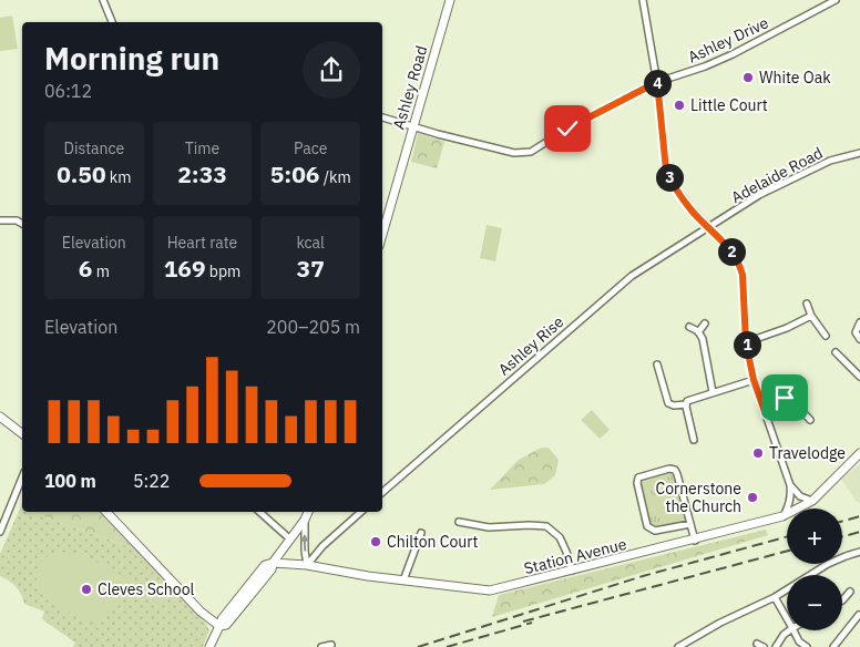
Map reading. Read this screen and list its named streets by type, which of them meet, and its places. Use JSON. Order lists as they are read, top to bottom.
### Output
{
  "streets": {
    "street": [
      "Ashley Drive",
      "Ashley Road",
      "Adelaide Road",
      "Ashley Rise",
      "Station Avenue"
    ]
  },
  "crossings": [
    ["Ashley Drive", "Ashley Road"],
    ["Adelaide Road", "Ashley Rise"]
  ],
  "places": [
    "White Oak",
    "Little Court",
    "Travelodge",
    "Cornerstone the Church",
    "Chilton Court",
    "Cleves School"
  ],
  "page": {
    "heading": ["Morning run", "06:12"],
    "pins": [
      "4",
      "3",
      "2",
      "1"
    ],
    "stats": [
      ["Distance", "0.50 km"],
      ["Time", "2:33"],
      ["Pace", "5:06 /km"],
      ["Elevation", "6 m"],
      ["Heart rate", "169 bpm"],
      ["kcal", "37"]
    ],
    "chart": ["Elevation", "200–205 m"],
    "list": [
      {
        "name": "100 m",
        "note": "5:22"
      }
    ],
    "map_buttons": ["+", "−"]
  }
}
